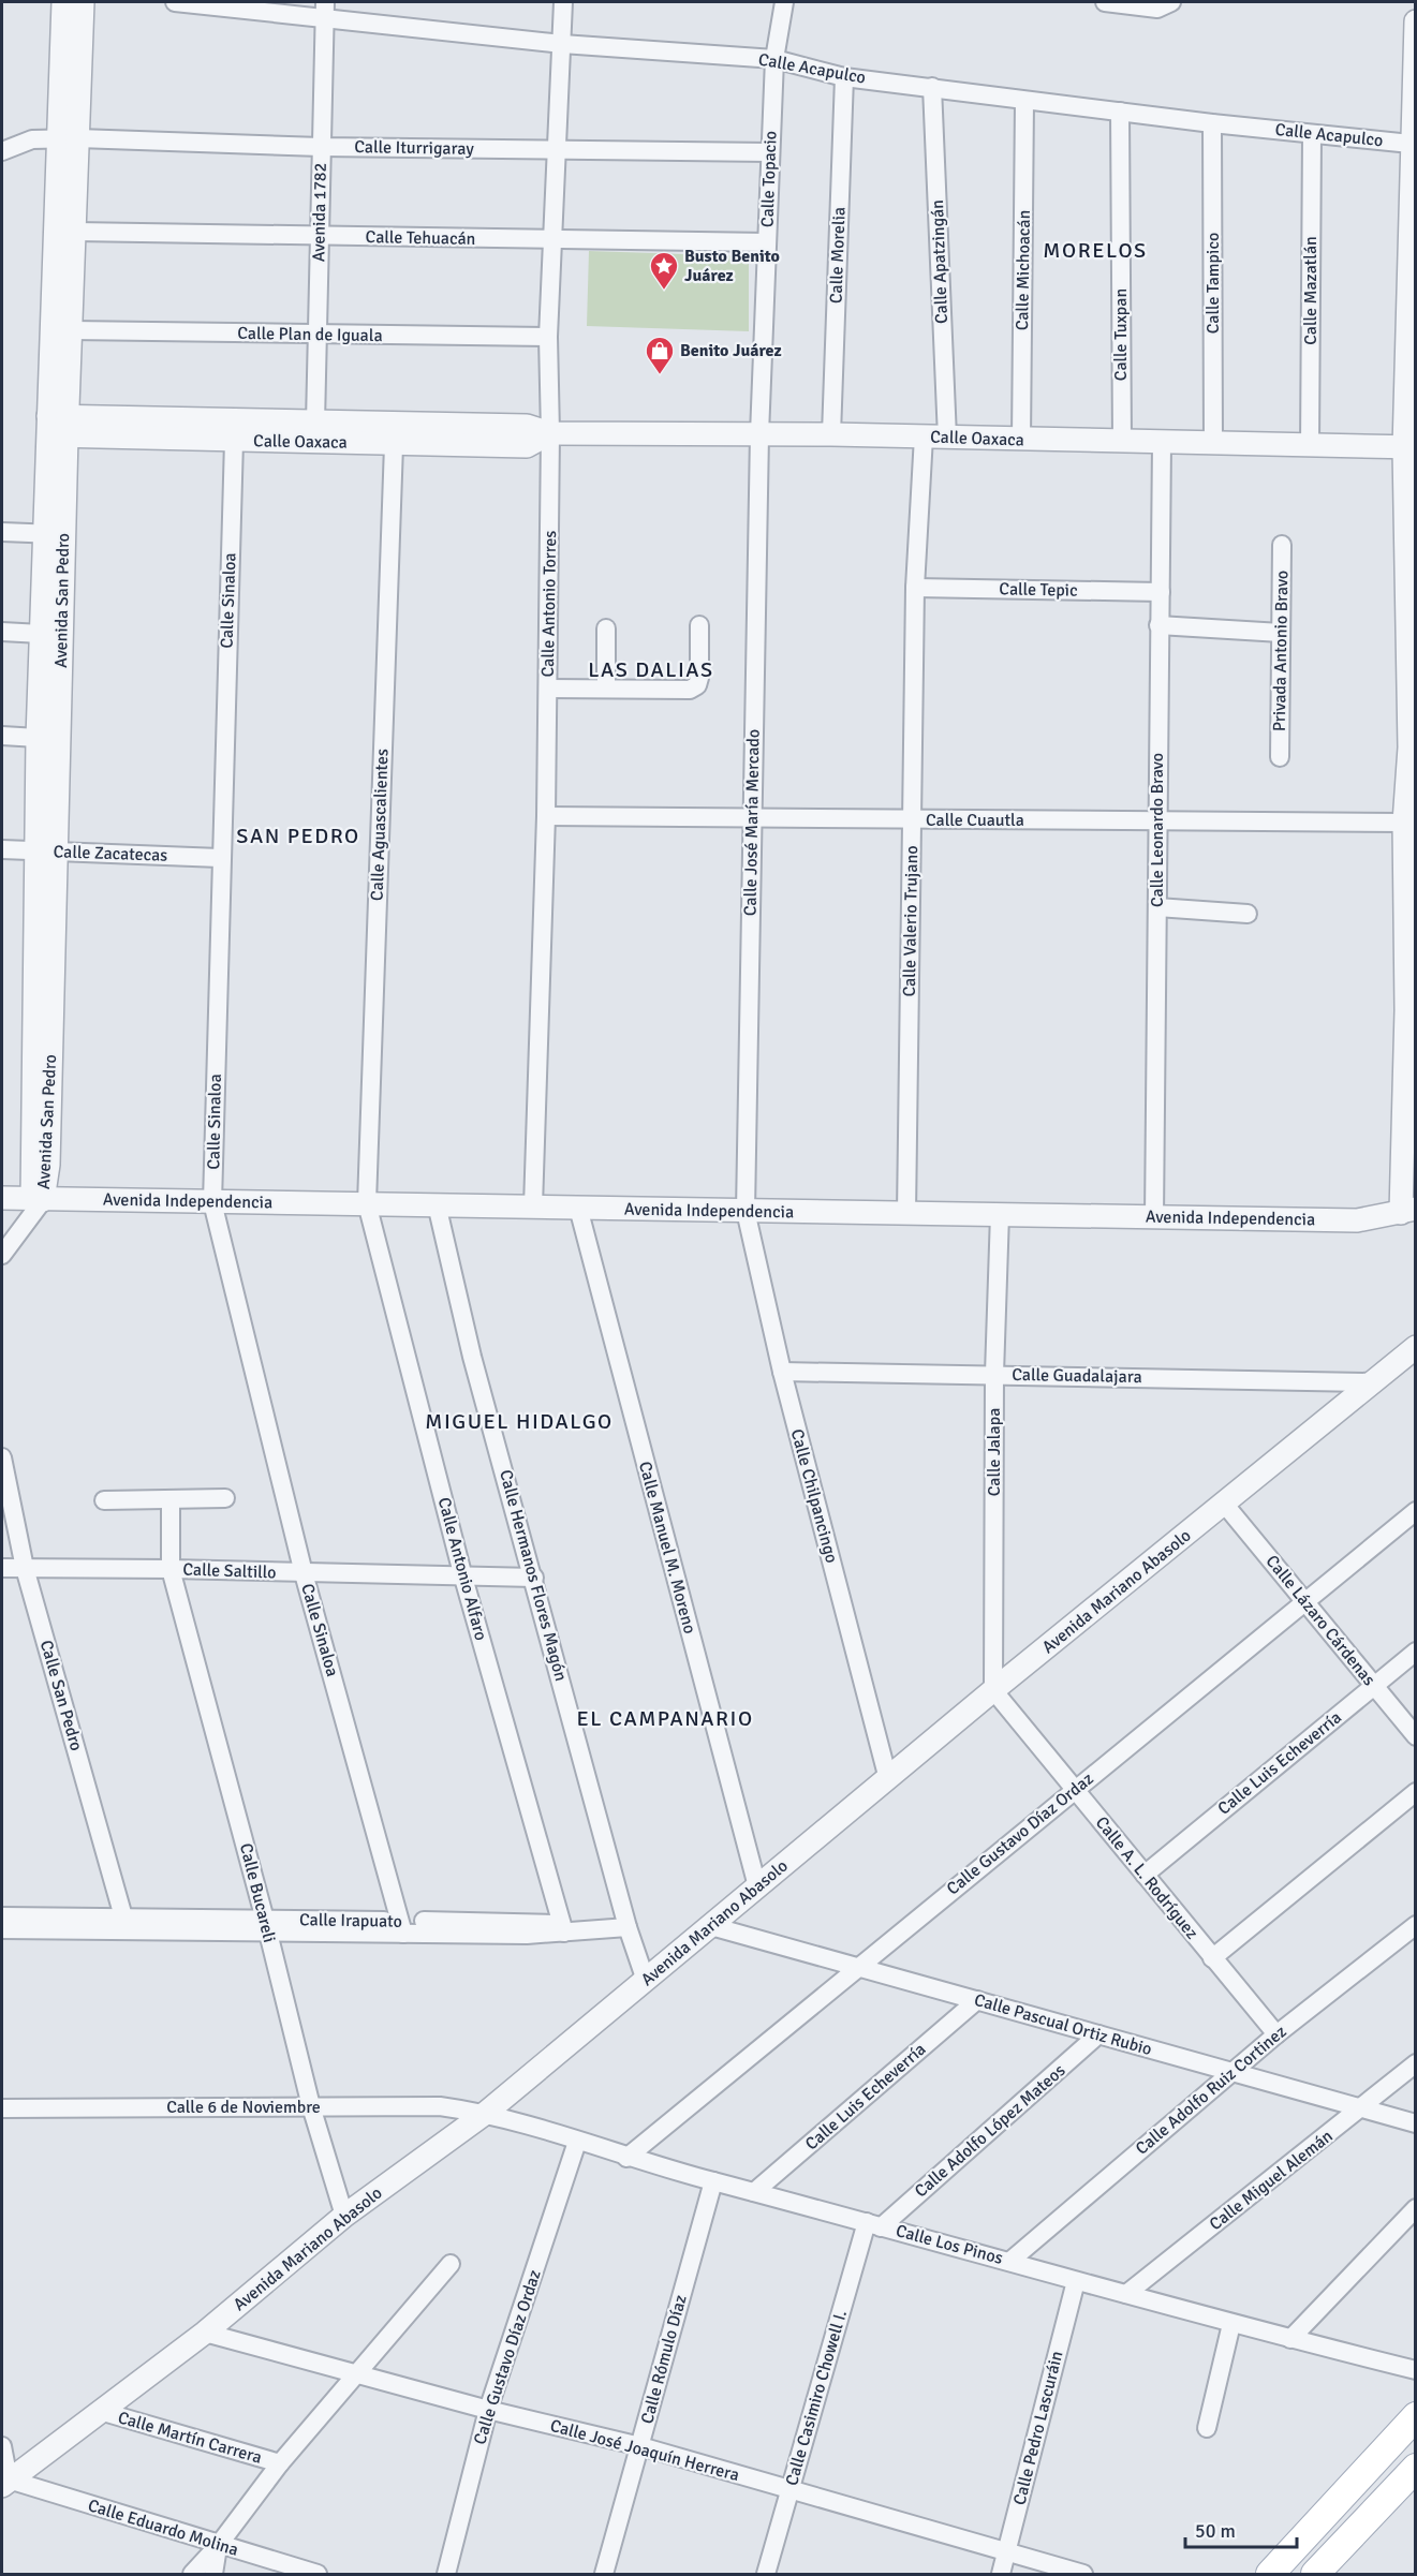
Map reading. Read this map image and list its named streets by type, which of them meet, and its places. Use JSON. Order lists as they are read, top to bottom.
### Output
{
  "streets": {
    "street": [
      "Calle Acapulco",
      "Calle Iturrigaray",
      "Calle Topacio",
      "Avenida 1782",
      "Calle Tehuacán",
      "Calle Morelia",
      "Calle Apatzingán",
      "Calle Michoacán",
      "Calle Tampico",
      "Calle Mazatlán",
      "Calle Plan de Iguala",
      "Calle Tuxpan",
      "Calle Oaxaca",
      "Calle Tepic",
      "Avenida San Pedro",
      "Calle Sinaloa",
      "Calle Antonio Torres",
      "Privada Antonio Bravo",
      "Calle Cuautla",
      "Calle José María Mercado",
      "Calle Aguascalientes",
      "Calle Leonardo Bravo",
      "Calle Zacatecas",
      "Calle Valerio Trujano",
      "Avenida Independencia",
      "Calle Guadalajara",
      "Calle Jalapa",
      "Calle Chilpancingo",
      "Calle Manuel M. Moreno",
      "Calle Antonio Alfaro",
      "Calle Saltillo",
      "Calle Hermanos Flores Magón",
      "Avenida Mariano Abasolo",
      "Calle Lázaro Cárdenas",
      "Calle San Pedro",
      "Calle Luis Echeverría",
      "Calle Gustavo Díaz Ordaz",
      "Calle A. L. Rodríguez",
      "Calle Bucareli",
      "Calle Irapuato",
      "Calle Pascual Ortiz Rubio",
      "Calle Adolfo Ruiz Cortinez",
      "Calle 6 de Noviembre",
      "Calle Adolfo López Mateos",
      "Calle Miguel Alemán",
      "Calle Los Pinos",
      "Calle Rómulo Díaz",
      "Calle Casimiro Chowell I.",
      "Calle Pedro Lascuráin",
      "Calle Martín Carrera",
      "Calle José Joaquín Herrera",
      "Calle Eduardo Molina"
    ]
  },
  "crossings": [
    ["Calle Acapulco", "Calle Topacio"],
    ["Calle Acapulco", "Avenida 1782"],
    ["Calle Acapulco", "Calle Morelia"],
    ["Calle Acapulco", "Calle Apatzingán"],
    ["Calle Acapulco", "Calle Michoacán"],
    ["Calle Acapulco", "Calle Tampico"],
    ["Calle Acapulco", "Calle Mazatlán"],
    ["Calle Acapulco", "Calle Tuxpan"],
    ["Calle Acapulco", "Calle Antonio Torres"],
    ["Calle Iturrigaray", "Calle Topacio"],
    ["Calle Iturrigaray", "Avenida 1782"],
    ["Calle Iturrigaray", "Avenida San Pedro"],
    ["Calle Iturrigaray", "Calle Antonio Torres"],
    ["Calle Topacio", "Calle Tehuacán"],
    ["Calle Topacio", "Calle Oaxaca"],
    ["Calle Topacio", "Calle José María Mercado"],
    ["Avenida 1782", "Calle Tehuacán"],
    ["Avenida 1782", "Calle Plan de Iguala"],
    ["Avenida 1782", "Calle Oaxaca"],
    ["Calle Tehuacán", "Avenida San Pedro"],
    ["Calle Tehuacán", "Calle Antonio Torres"],
    ["Calle Morelia", "Calle Oaxaca"],
    ["Calle Apatzingán", "Calle Oaxaca"],
    ["Calle Michoacán", "Calle Oaxaca"],
    ["Calle Tampico", "Calle Oaxaca"],
    ["Calle Mazatlán", "Calle Oaxaca"],
    ["Calle Plan de Iguala", "Avenida San Pedro"],
    ["Calle Plan de Iguala", "Calle Antonio Torres"],
    ["Calle Tuxpan", "Calle Oaxaca"],
    ["Calle Oaxaca", "Avenida San Pedro"],
    ["Calle Oaxaca", "Calle Sinaloa"],
    ["Calle Oaxaca", "Calle Antonio Torres"],
    ["Calle Oaxaca", "Calle José María Mercado"],
    ["Calle Oaxaca", "Calle Aguascalientes"],
    ["Calle Oaxaca", "Calle Leonardo Bravo"],
    ["Calle Oaxaca", "Calle Valerio Trujano"],
    ["Calle Tepic", "Calle Leonardo Bravo"],
    ["Calle Tepic", "Calle Valerio Trujano"],
    ["Avenida San Pedro", "Calle Zacatecas"],
    ["Avenida San Pedro", "Avenida Independencia"],
    ["Calle Sinaloa", "Calle Zacatecas"],
    ["Calle Sinaloa", "Avenida Independencia"],
    ["Calle Sinaloa", "Calle Saltillo"],
    ["Calle Sinaloa", "Calle Irapuato"],
    ["Calle Antonio Torres", "Calle Cuautla"],
    ["Calle Antonio Torres", "Avenida Independencia"],
    ["Calle Cuautla", "Calle José María Mercado"],
    ["Calle Cuautla", "Calle Leonardo Bravo"],
    ["Calle Cuautla", "Calle Valerio Trujano"],
    ["Calle José María Mercado", "Avenida Independencia"],
    ["Calle José María Mercado", "Calle Chilpancingo"],
    ["Calle Aguascalientes", "Avenida Independencia"],
    ["Calle Aguascalientes", "Calle Antonio Alfaro"],
    ["Calle Leonardo Bravo", "Avenida Independencia"],
    ["Calle Valerio Trujano", "Avenida Independencia"],
    ["Avenida Independencia", "Calle Jalapa"],
    ["Avenida Independencia", "Calle Chilpancingo"],
    ["Avenida Independencia", "Calle Manuel M. Moreno"],
    ["Avenida Independencia", "Calle Antonio Alfaro"],
    ["Avenida Independencia", "Calle Hermanos Flores Magón"],
    ["Calle Guadalajara", "Calle Jalapa"],
    ["Calle Guadalajara", "Calle Chilpancingo"],
    ["Calle Guadalajara", "Avenida Mariano Abasolo"],
    ["Calle Jalapa", "Avenida Mariano Abasolo"],
    ["Calle Jalapa", "Calle A. L. Rodríguez"],
    ["Calle Chilpancingo", "Avenida Mariano Abasolo"],
    ["Calle Manuel M. Moreno", "Avenida Mariano Abasolo"],
    ["Calle Antonio Alfaro", "Calle Saltillo"],
    ["Calle Antonio Alfaro", "Calle Irapuato"],
    ["Calle Saltillo", "Calle Hermanos Flores Magón"],
    ["Calle Saltillo", "Calle San Pedro"],
    ["Calle Saltillo", "Calle Bucareli"],
    ["Calle Hermanos Flores Magón", "Avenida Mariano Abasolo"],
    ["Calle Hermanos Flores Magón", "Calle Irapuato"],
    ["Avenida Mariano Abasolo", "Calle Lázaro Cárdenas"],
    ["Avenida Mariano Abasolo", "Calle A. L. Rodríguez"],
    ["Avenida Mariano Abasolo", "Calle Bucareli"],
    ["Avenida Mariano Abasolo", "Calle Pascual Ortiz Rubio"],
    ["Avenida Mariano Abasolo", "Calle 6 de Noviembre"],
    ["Avenida Mariano Abasolo", "Calle Los Pinos"],
    ["Avenida Mariano Abasolo", "Calle Martín Carrera"],
    ["Avenida Mariano Abasolo", "Calle José Joaquín Herrera"],
    ["Avenida Mariano Abasolo", "Calle Eduardo Molina"],
    ["Calle Lázaro Cárdenas", "Calle Luis Echeverría"],
    ["Calle Lázaro Cárdenas", "Calle Gustavo Díaz Ordaz"],
    ["Calle San Pedro", "Calle Irapuato"],
    ["Calle Luis Echeverría", "Calle A. L. Rodríguez"],
    ["Calle Luis Echeverría", "Calle Pascual Ortiz Rubio"],
    ["Calle Luis Echeverría", "Calle Los Pinos"],
    ["Calle Gustavo Díaz Ordaz", "Calle A. L. Rodríguez"],
    ["Calle Gustavo Díaz Ordaz", "Calle Pascual Ortiz Rubio"],
    ["Calle Gustavo Díaz Ordaz", "Calle Los Pinos"],
    ["Calle Gustavo Díaz Ordaz", "Calle José Joaquín Herrera"],
    ["Calle A. L. Rodríguez", "Calle Adolfo Ruiz Cortinez"],
    ["Calle Bucareli", "Calle Irapuato"],
    ["Calle Bucareli", "Calle 6 de Noviembre"],
    ["Calle Pascual Ortiz Rubio", "Calle Adolfo Ruiz Cortinez"],
    ["Calle Pascual Ortiz Rubio", "Calle Adolfo López Mateos"],
    ["Calle Pascual Ortiz Rubio", "Calle Miguel Alemán"],
    ["Calle Adolfo Ruiz Cortinez", "Calle Los Pinos"],
    ["Calle 6 de Noviembre", "Calle Los Pinos"],
    ["Calle Adolfo López Mateos", "Calle Los Pinos"],
    ["Calle Adolfo López Mateos", "Calle Casimiro Chowell I."],
    ["Calle Miguel Alemán", "Calle Los Pinos"],
    ["Calle Los Pinos", "Calle Rómulo Díaz"],
    ["Calle Los Pinos", "Calle Casimiro Chowell I."],
    ["Calle Los Pinos", "Calle Pedro Lascuráin"],
    ["Calle Rómulo Díaz", "Calle José Joaquín Herrera"],
    ["Calle Casimiro Chowell I.", "Calle José Joaquín Herrera"],
    ["Calle Pedro Lascuráin", "Calle José Joaquín Herrera"]
  ],
  "districts": [
    "MORELOS",
    "LAS DALIAS",
    "SAN PEDRO",
    "MIGUEL HIDALGO",
    "EL CAMPANARIO"
  ],
  "places": {
    "place": ["Busto Benito Juárez"],
    "shop": ["Benito Juárez"]
  },
  "scale_bar": "50 m"
}
